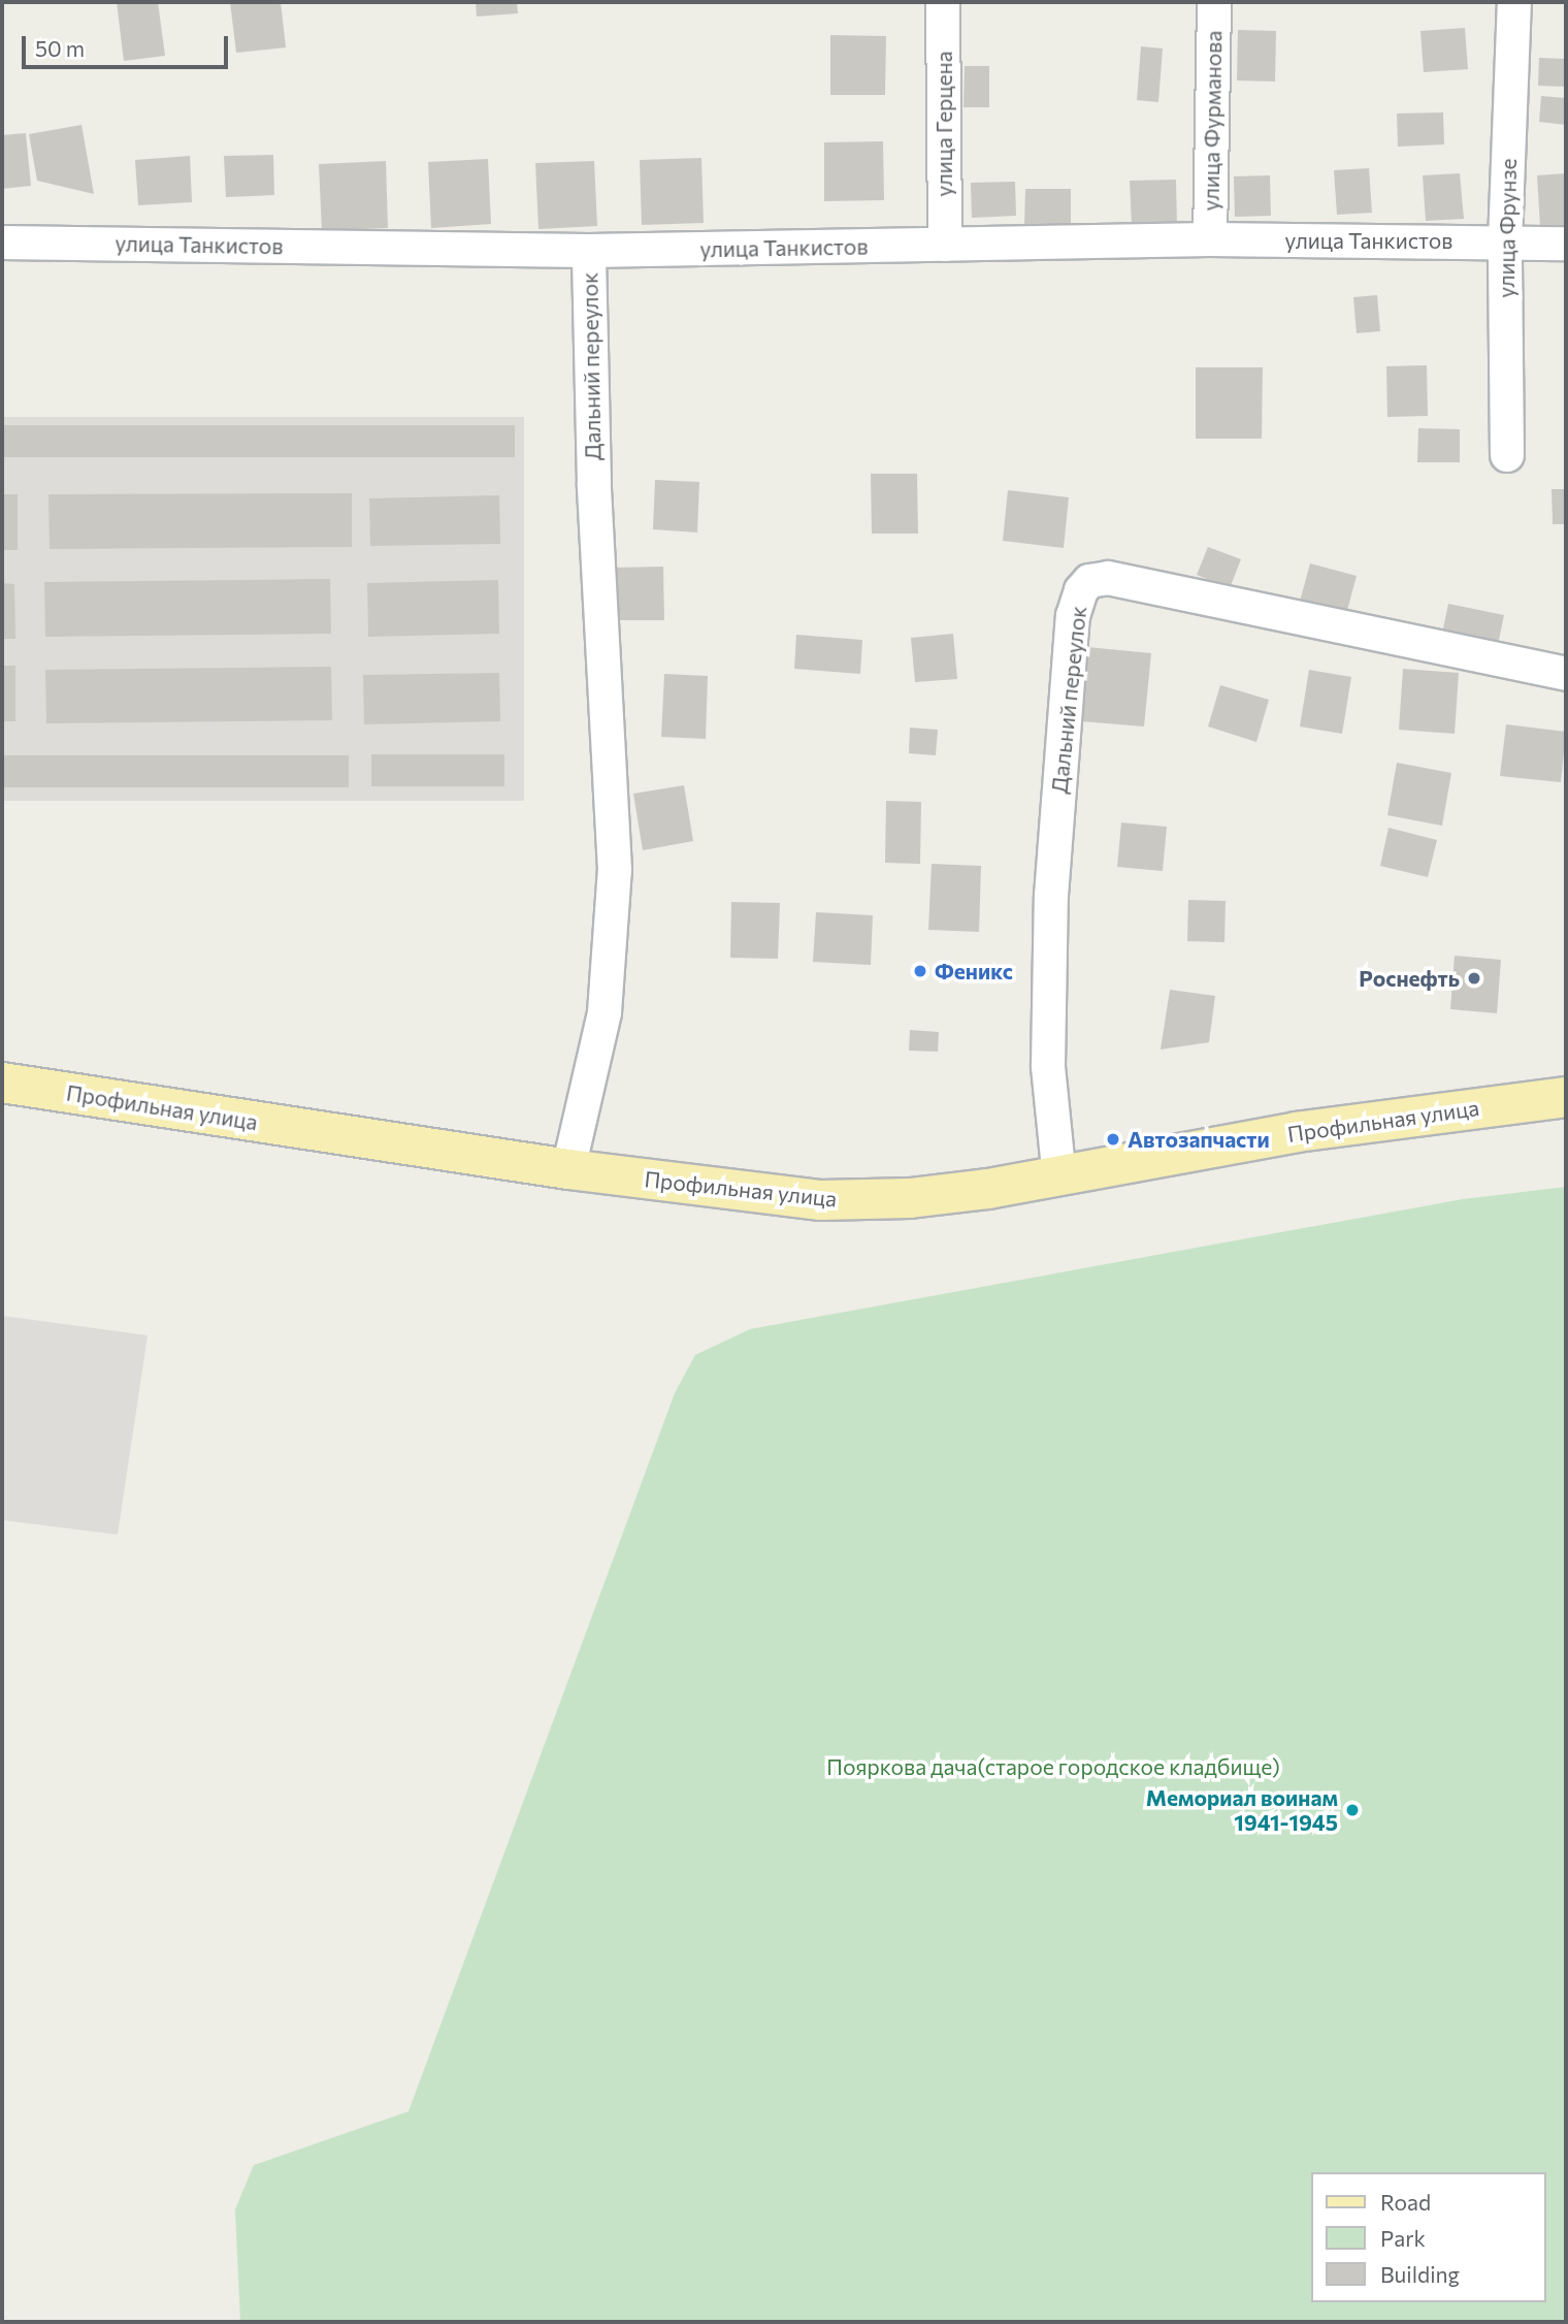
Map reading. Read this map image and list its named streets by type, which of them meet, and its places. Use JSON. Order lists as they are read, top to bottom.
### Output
{
  "streets": {
    "main road": ["Профильная улица"],
    "street": [
      "улица Фурманова",
      "улица Герцена",
      "улица Фрунзе",
      "улица Танкистов",
      "Дальний переулок"
    ]
  },
  "crossings": [
    ["улица Фурманова", "улица Танкистов"],
    ["улица Герцена", "улица Танкистов"],
    ["улица Фрунзе", "улица Танкистов"],
    ["улица Танкистов", "Дальний переулок"],
    ["Дальний переулок", "Профильная улица"]
  ],
  "parks": ["Пояркова дача(старое городское кладбище)"],
  "places": [
    "Феникс",
    "Роснефть",
    "Автозапчасти",
    "Мемориал воинам 1941-1945"
  ],
  "legend": ["Road", "Park", "Building"],
  "scale_bar": "50 m"
}
